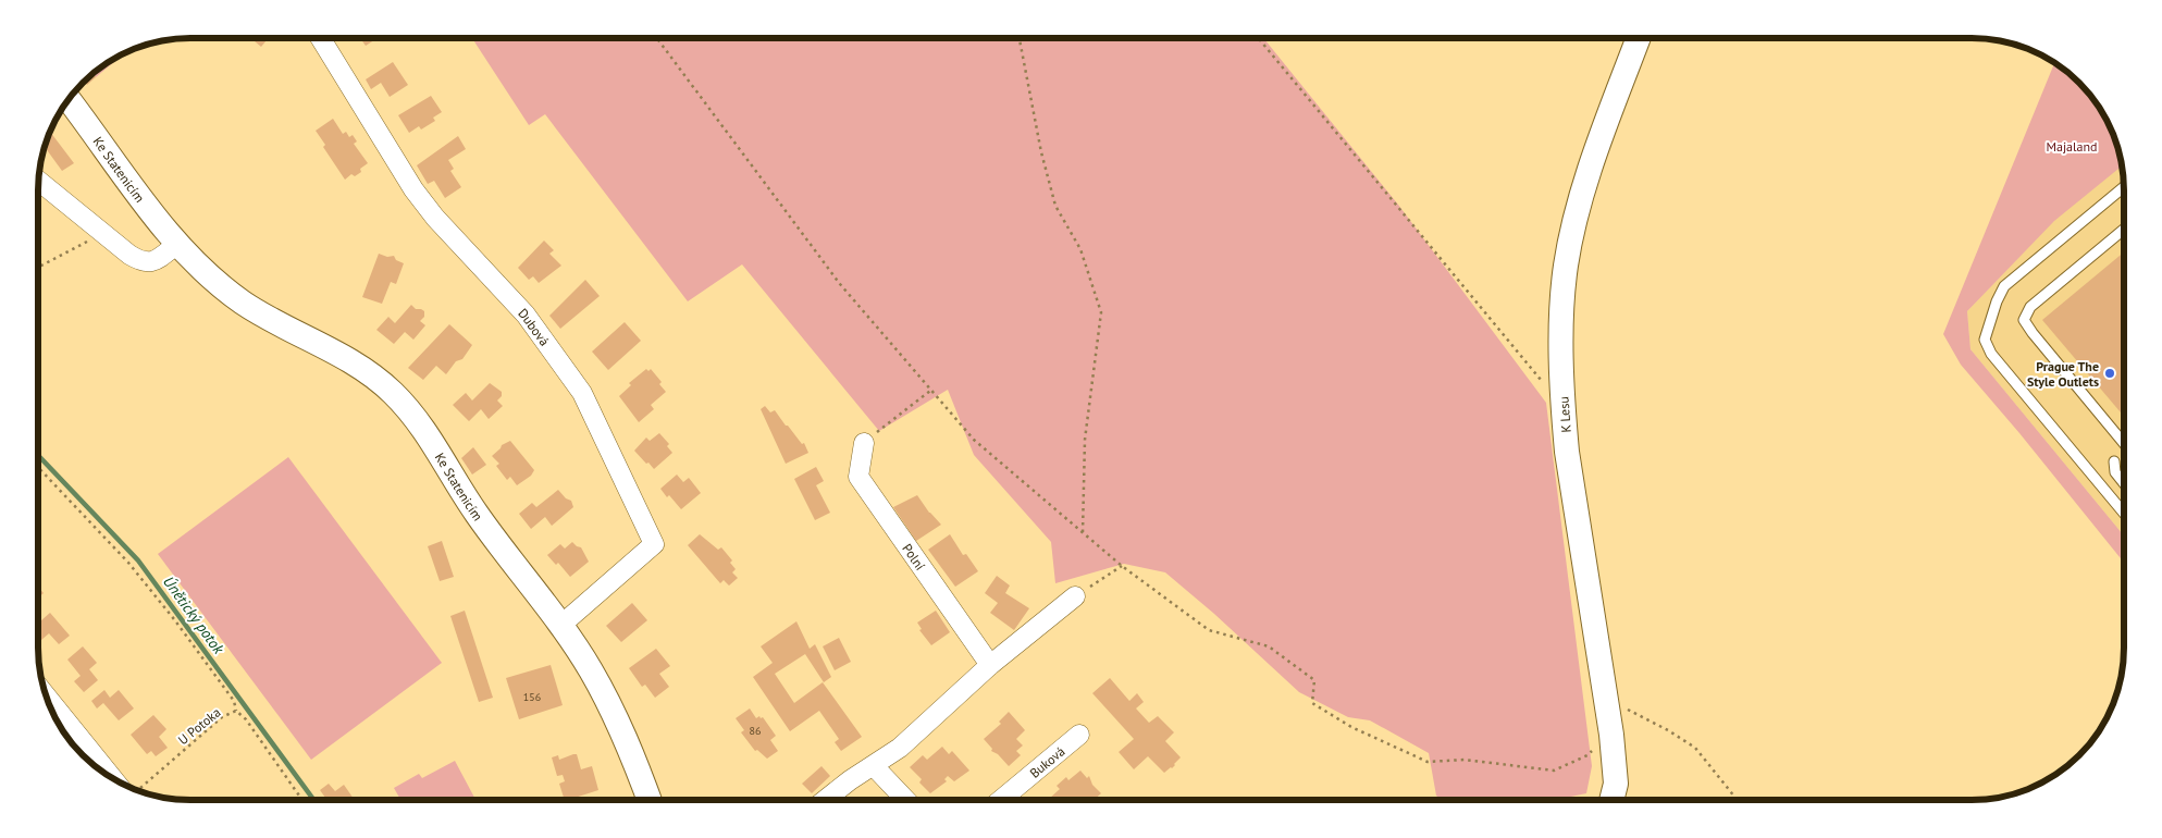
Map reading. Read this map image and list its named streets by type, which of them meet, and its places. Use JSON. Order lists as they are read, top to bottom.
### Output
{
  "streets": {
    "street": [
      "Ke Statenicím",
      "Dubová",
      "K Lesu",
      "Polní",
      "Buková"
    ],
    "path": ["U Potoka"]
  },
  "crossings": [
    ["Ke Statenicím", "Dubová"]
  ],
  "water": ["Únětický potok"],
  "parks": ["Majaland"],
  "places": ["Prague The Style Outlets"],
  "house_numbers": ["156", "86"]
}
